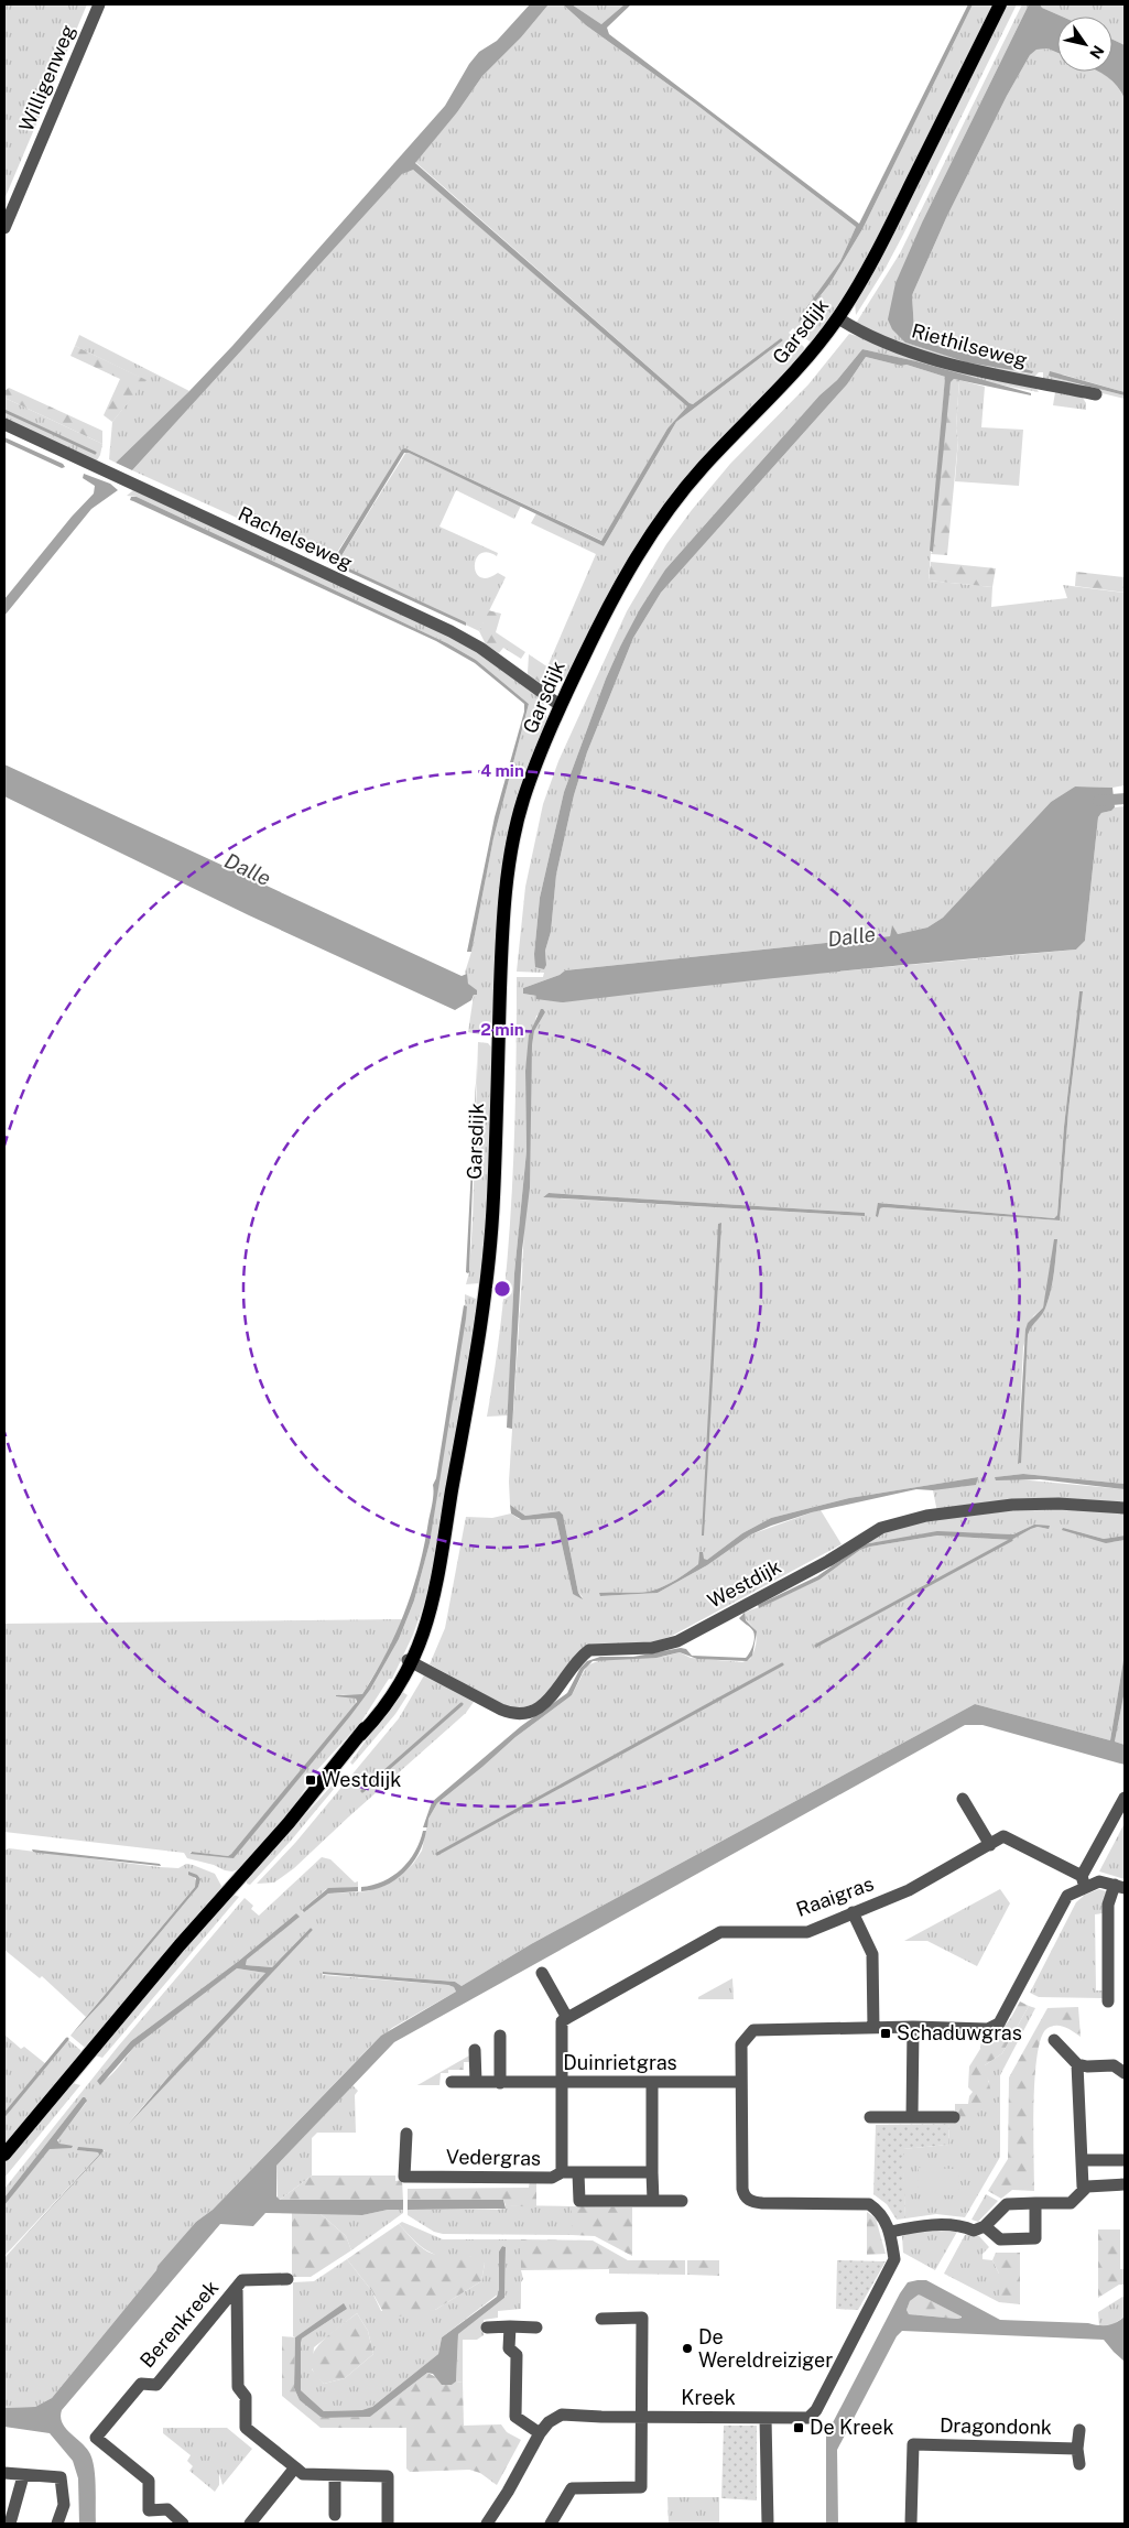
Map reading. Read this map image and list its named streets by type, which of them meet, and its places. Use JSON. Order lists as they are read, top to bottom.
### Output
{
  "streets": {
    "main road": ["Garsdijk"],
    "street": [
      "Willigenweg",
      "Riethilseweg",
      "Rachelseweg",
      "Westdijk",
      "Raaigras",
      "Duinrietgras",
      "Vedergras",
      "Berenkreek",
      "Kreek",
      "Dragondonk"
    ]
  },
  "crossings": [
    ["Garsdijk", "Riethilseweg"],
    ["Garsdijk", "Rachelseweg"],
    ["Garsdijk", "Westdijk"]
  ],
  "water": ["Dalle"],
  "places": {
    "transit": ["Westdijk", "Schaduwgras", "De Kreek"],
    "other": ["De Wereldreiziger"]
  },
  "north": "bottom right",
  "rings": ["4 min", "2 min"]
}
